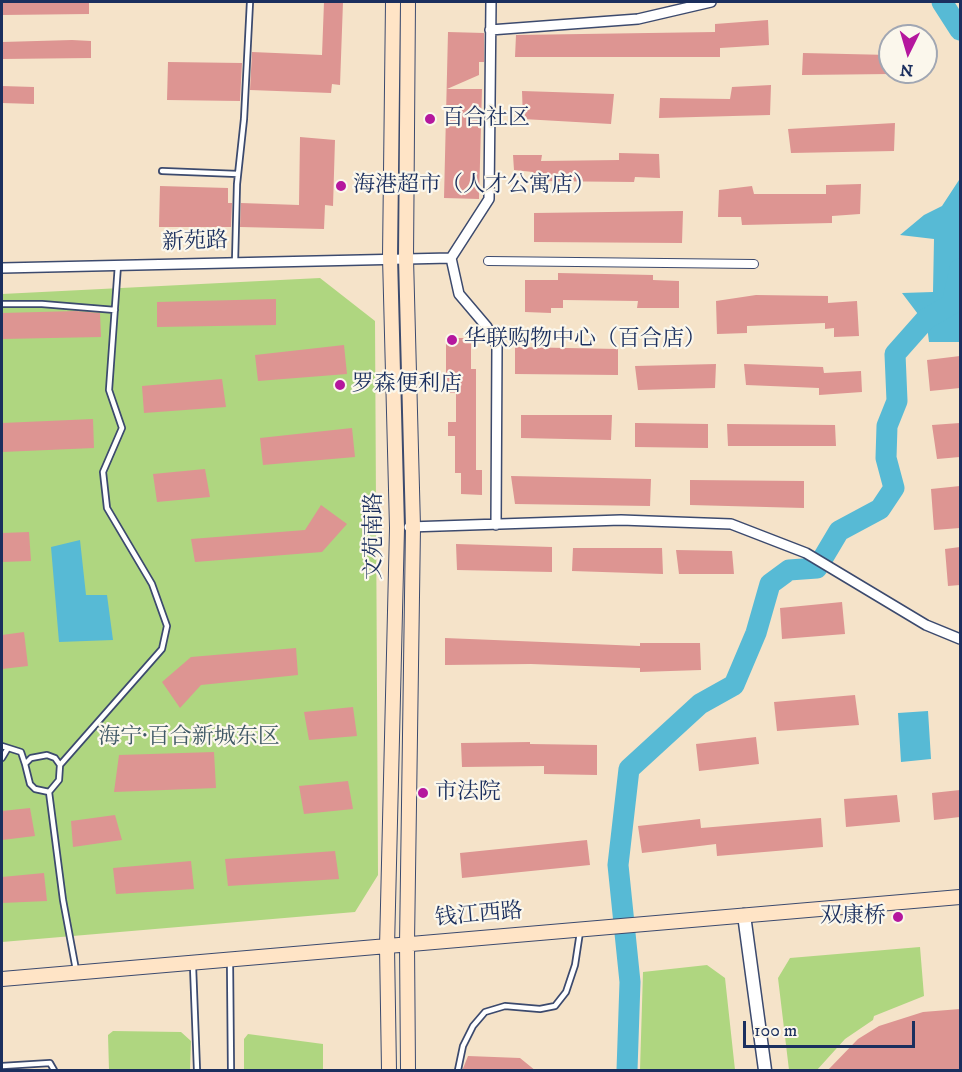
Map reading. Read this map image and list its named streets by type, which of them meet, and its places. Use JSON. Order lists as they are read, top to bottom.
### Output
{
  "streets": {
    "main road": ["文苑南路", "钱江西路"],
    "street": ["新苑路"]
  },
  "crossings": [
    ["新苑路", "文苑南路"],
    ["文苑南路", "钱江西路"]
  ],
  "parks": ["海宁·百合新城东区"],
  "places": [
    "百合社区",
    "海港超市（人才公寓店）",
    "华联购物中心（百合店）",
    "罗森便利店",
    "市法院",
    "双康桥"
  ],
  "scale_bar": "100 m",
  "north": "bottom"
}
